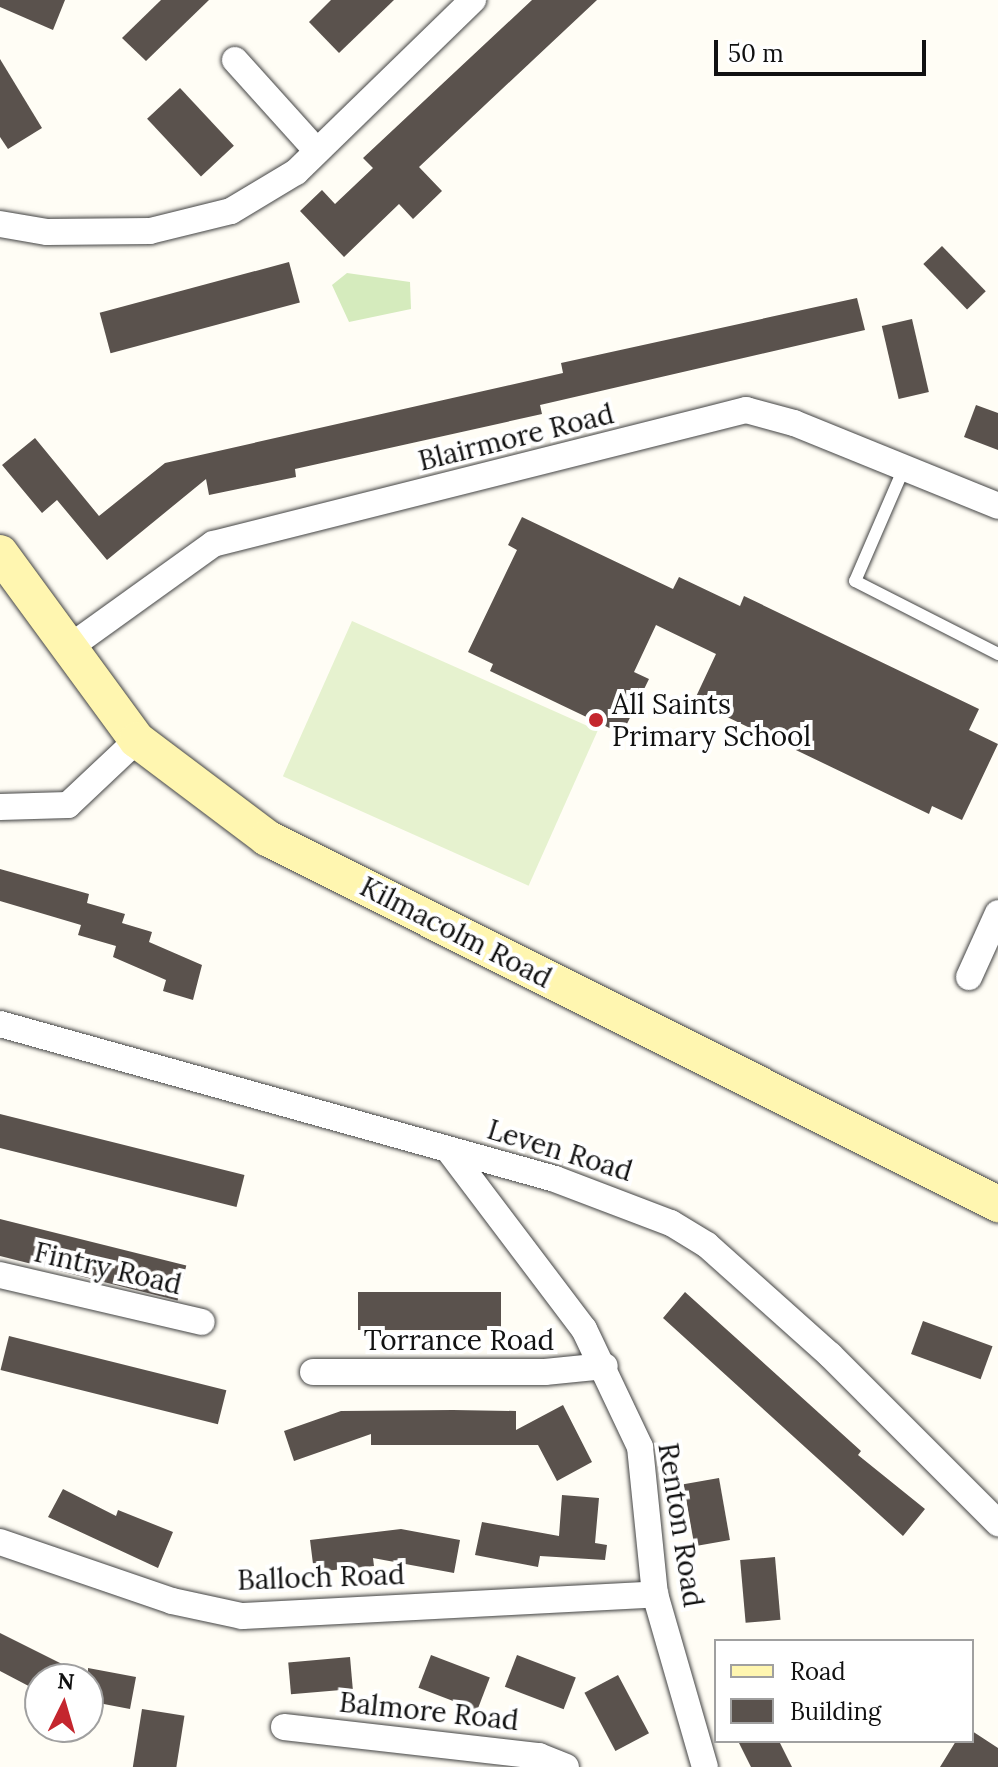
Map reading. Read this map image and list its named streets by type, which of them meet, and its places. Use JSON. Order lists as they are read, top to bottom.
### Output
{
  "streets": {
    "main road": ["Kilmacolm Road"],
    "street": [
      "Blairmore Road",
      "Leven Road",
      "Fintry Road",
      "Torrance Road",
      "Renton Road",
      "Balloch Road",
      "Balmore Road"
    ]
  },
  "crossings": [
    ["Blairmore Road", "Kilmacolm Road"],
    ["Leven Road", "Renton Road"],
    ["Torrance Road", "Renton Road"],
    ["Renton Road", "Balloch Road"]
  ],
  "places": ["All Saints Primary School"],
  "legend": ["Road", "Building"],
  "scale_bar": "50 m",
  "north": "top"
}
